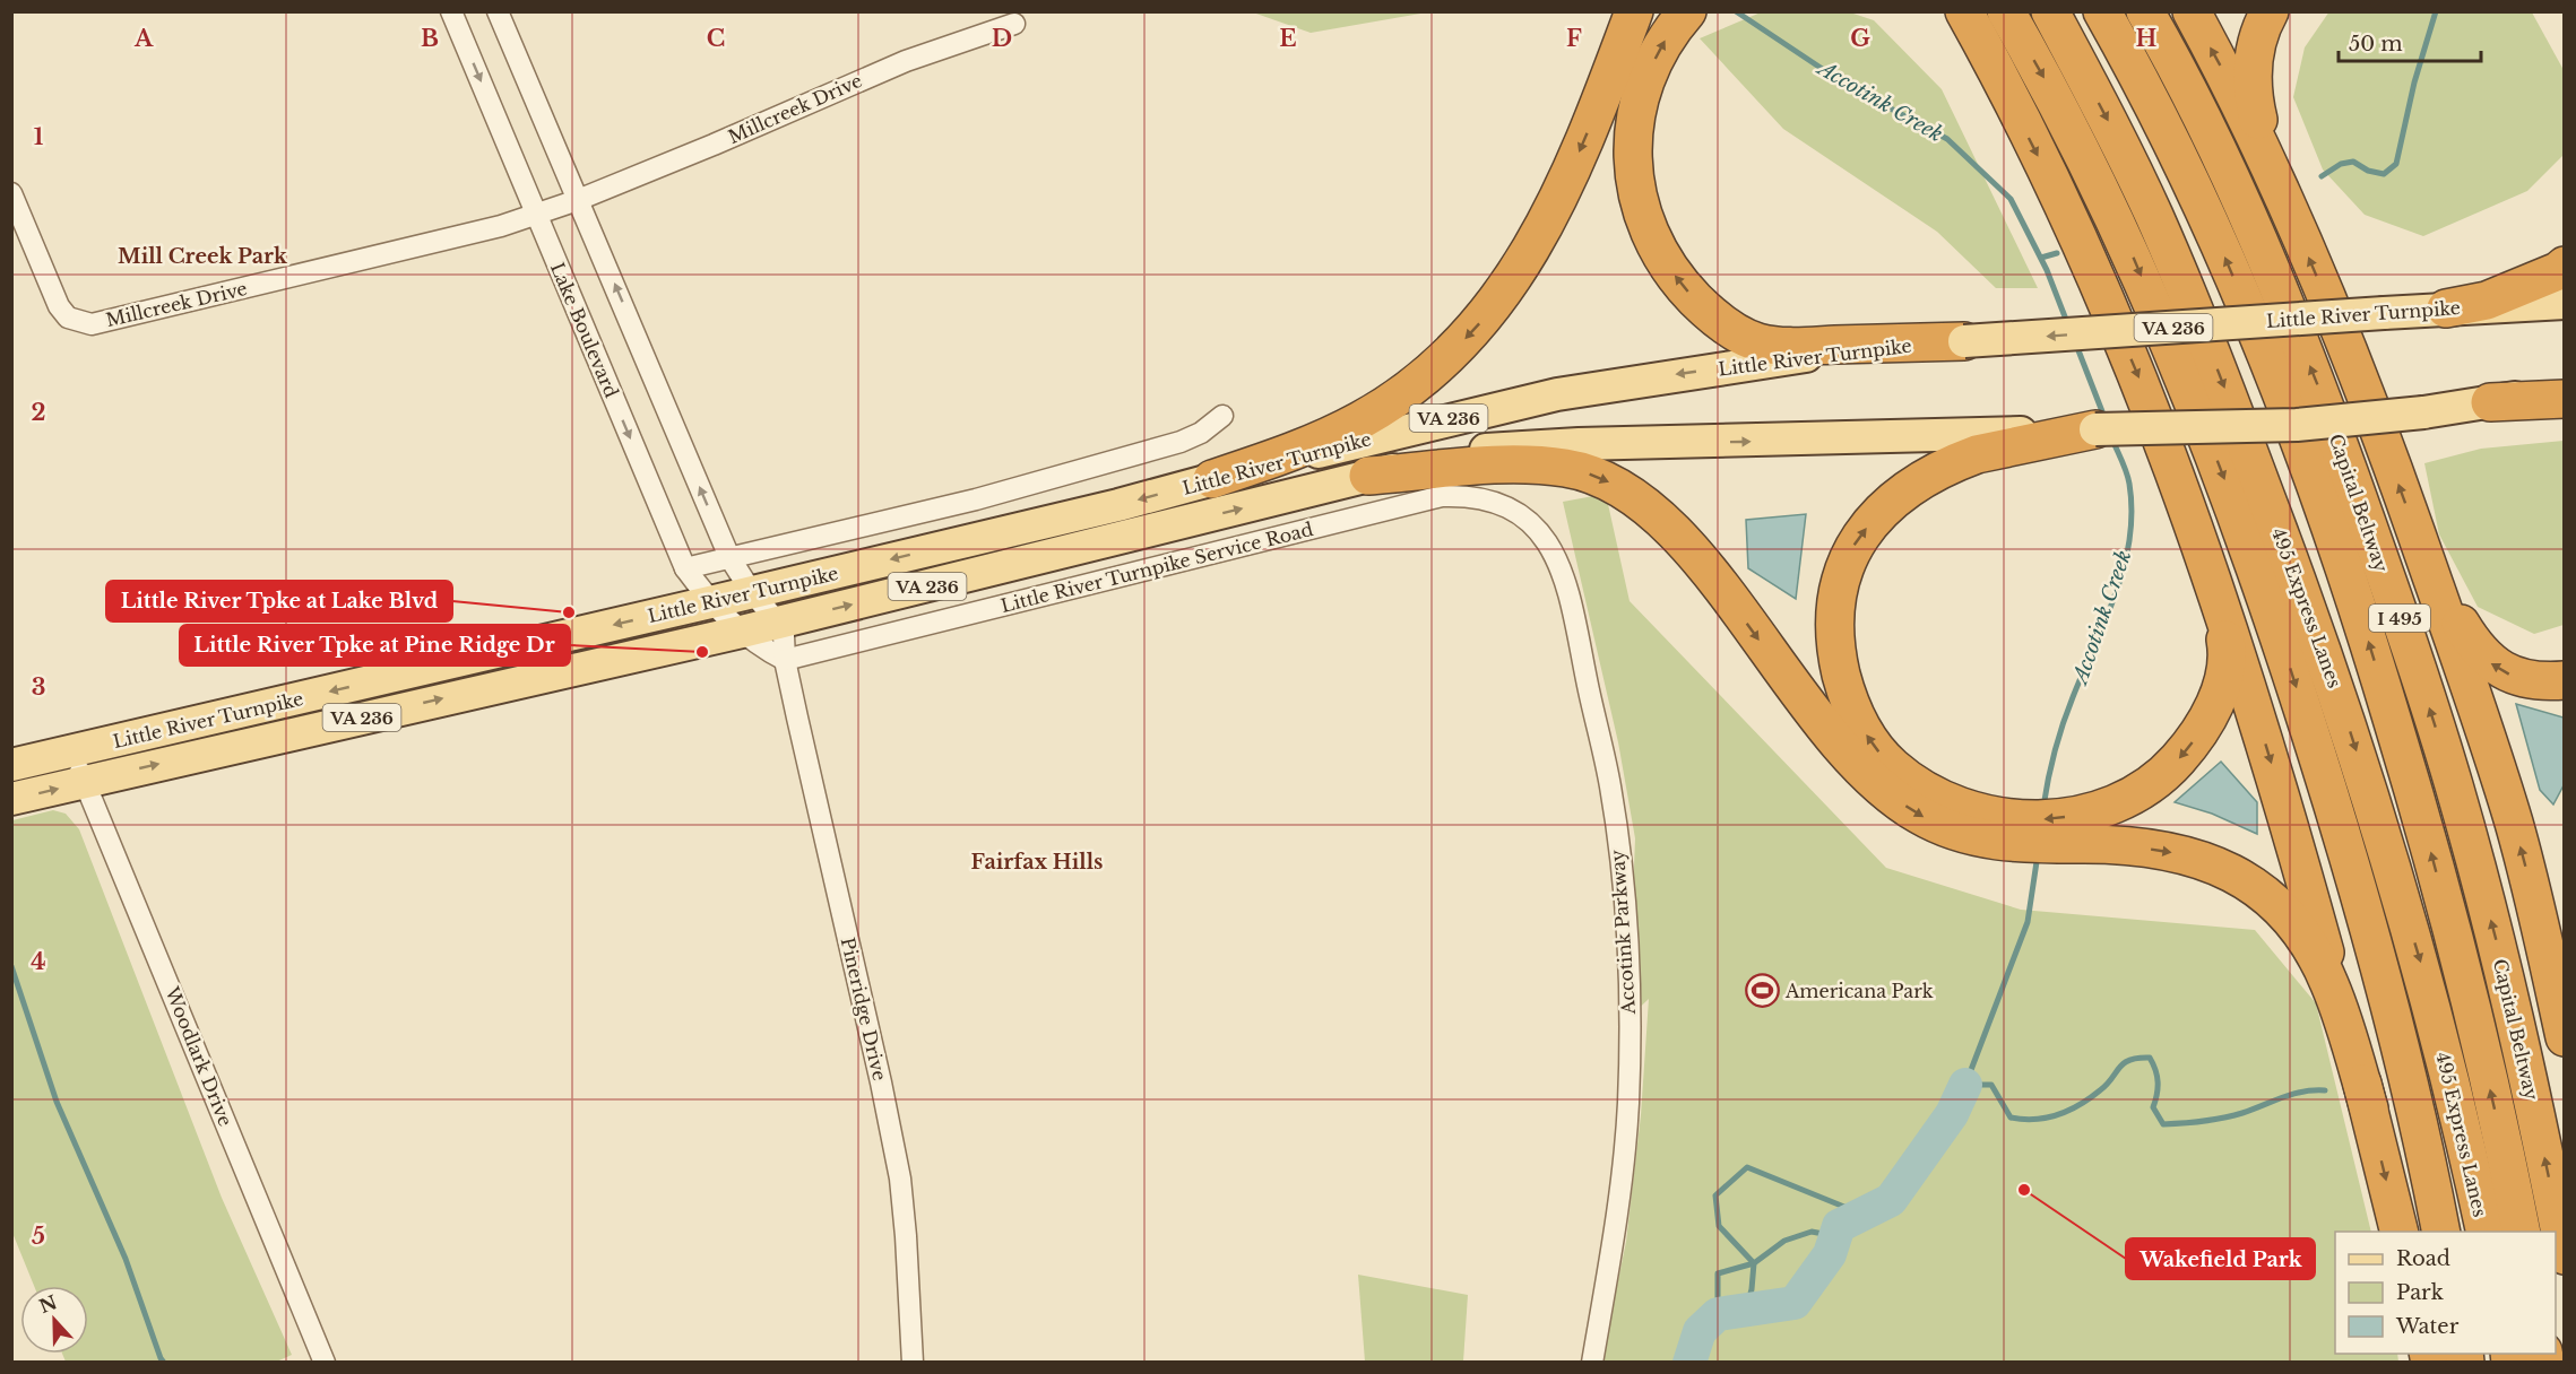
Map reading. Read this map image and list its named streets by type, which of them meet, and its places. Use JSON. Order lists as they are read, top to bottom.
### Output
{
  "streets": {
    "highway": ["Capital Beltway", "495 Express Lanes", "I 495"],
    "main road": ["Little River Turnpike", "VA 236"],
    "street": [
      "Millcreek Drive",
      "Lake Boulevard",
      "Little River Turnpike Service Road",
      "Accotink Parkway",
      "Pineridge Drive",
      "Woodlark Drive"
    ]
  },
  "crossings": [
    ["Millcreek Drive", "Lake Boulevard"],
    ["Little River Turnpike", "Lake Boulevard"],
    ["Little River Turnpike", "Pineridge Drive"],
    ["Little River Turnpike", "Woodlark Drive"],
    ["Little River Turnpike Service Road", "Accotink Parkway"],
    ["Little River Turnpike Service Road", "Pineridge Drive"]
  ],
  "districts": ["Mill Creek Park", "Fairfax Hills"],
  "water": ["Accotink Creek"],
  "places": {
    "other": ["Little River Tpke at Lake Blvd", "Little River Tpke at Pine Ridge Dr", "Wakefield Park"],
    "sports": ["Americana Park"]
  },
  "legend": ["Road", "Park", "Water"],
  "scale_bar": "50 m",
  "north": "top",
  "grid": {
    "columns": [
      "A",
      "B",
      "C",
      "D",
      "E",
      "F",
      "G",
      "H"
    ],
    "rows": [
      "1",
      "2",
      "3",
      "4",
      "5"
    ]
  }
}
